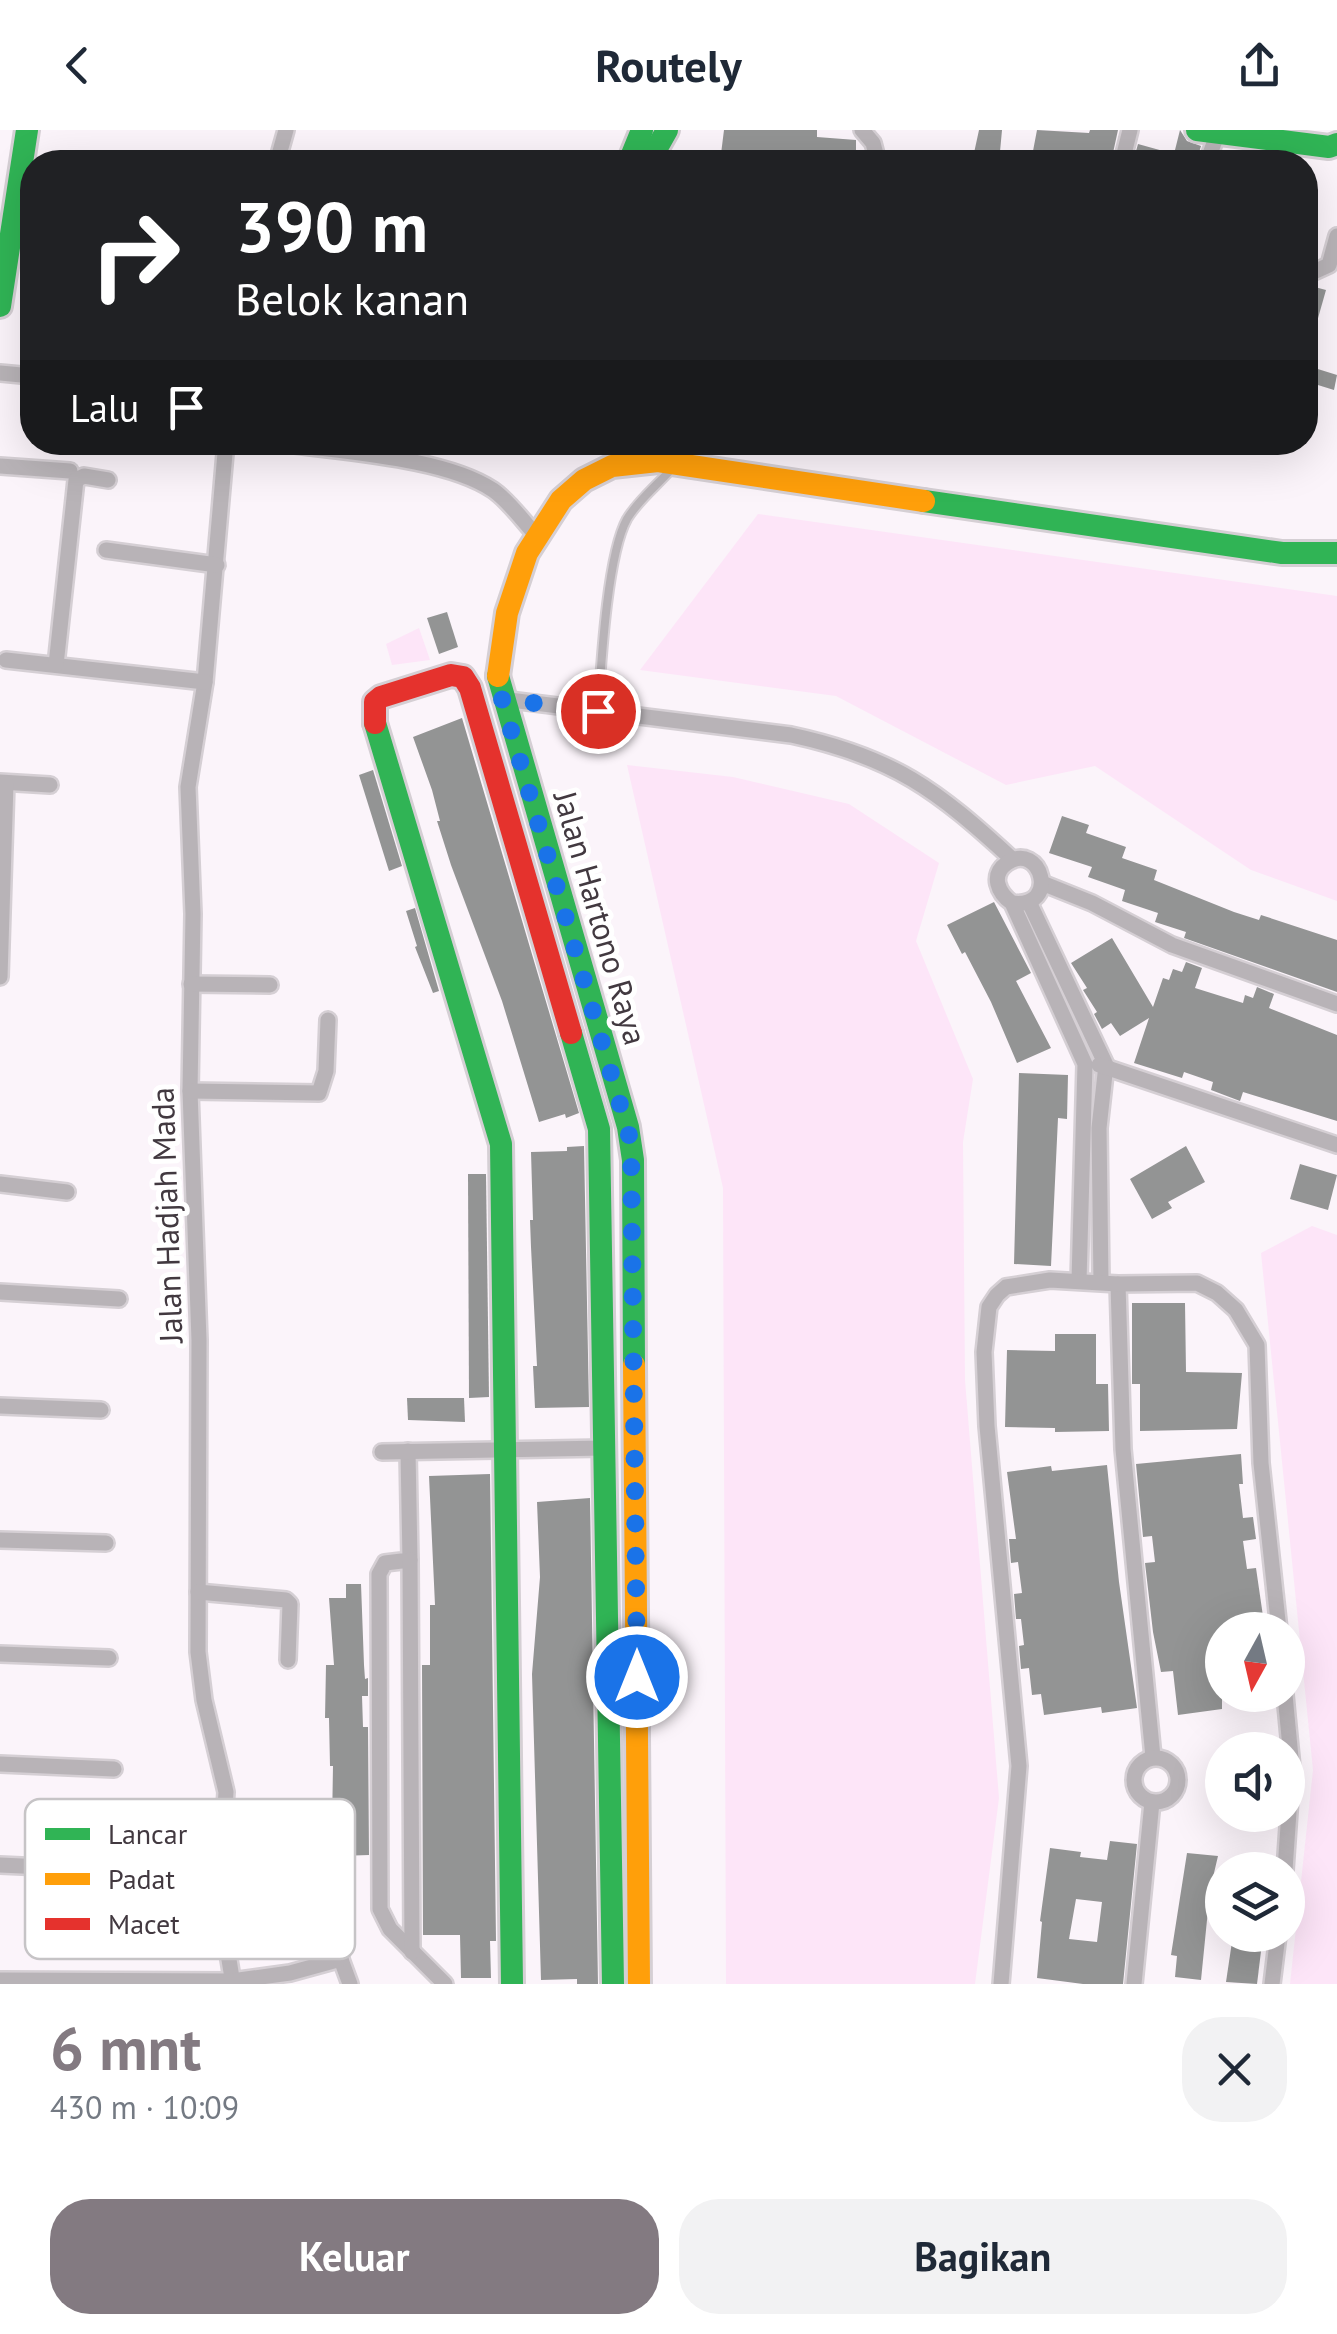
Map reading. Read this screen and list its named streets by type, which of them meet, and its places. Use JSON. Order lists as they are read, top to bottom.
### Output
{
  "streets": {
    "street": ["Jalan Hartono Raya", "Jalan Hadjah Mada"]
  },
  "legend": ["Lancar", "Padat", "Macet"],
  "north": "bottom",
  "page": {
    "header": "Routely",
    "turn": ["390 m", "Belok kanan"],
    "then": "Lalu",
    "heading": ["6 mnt", "430 m · 10:09"],
    "buttons": ["Keluar", "Bagikan"]
  }
}
